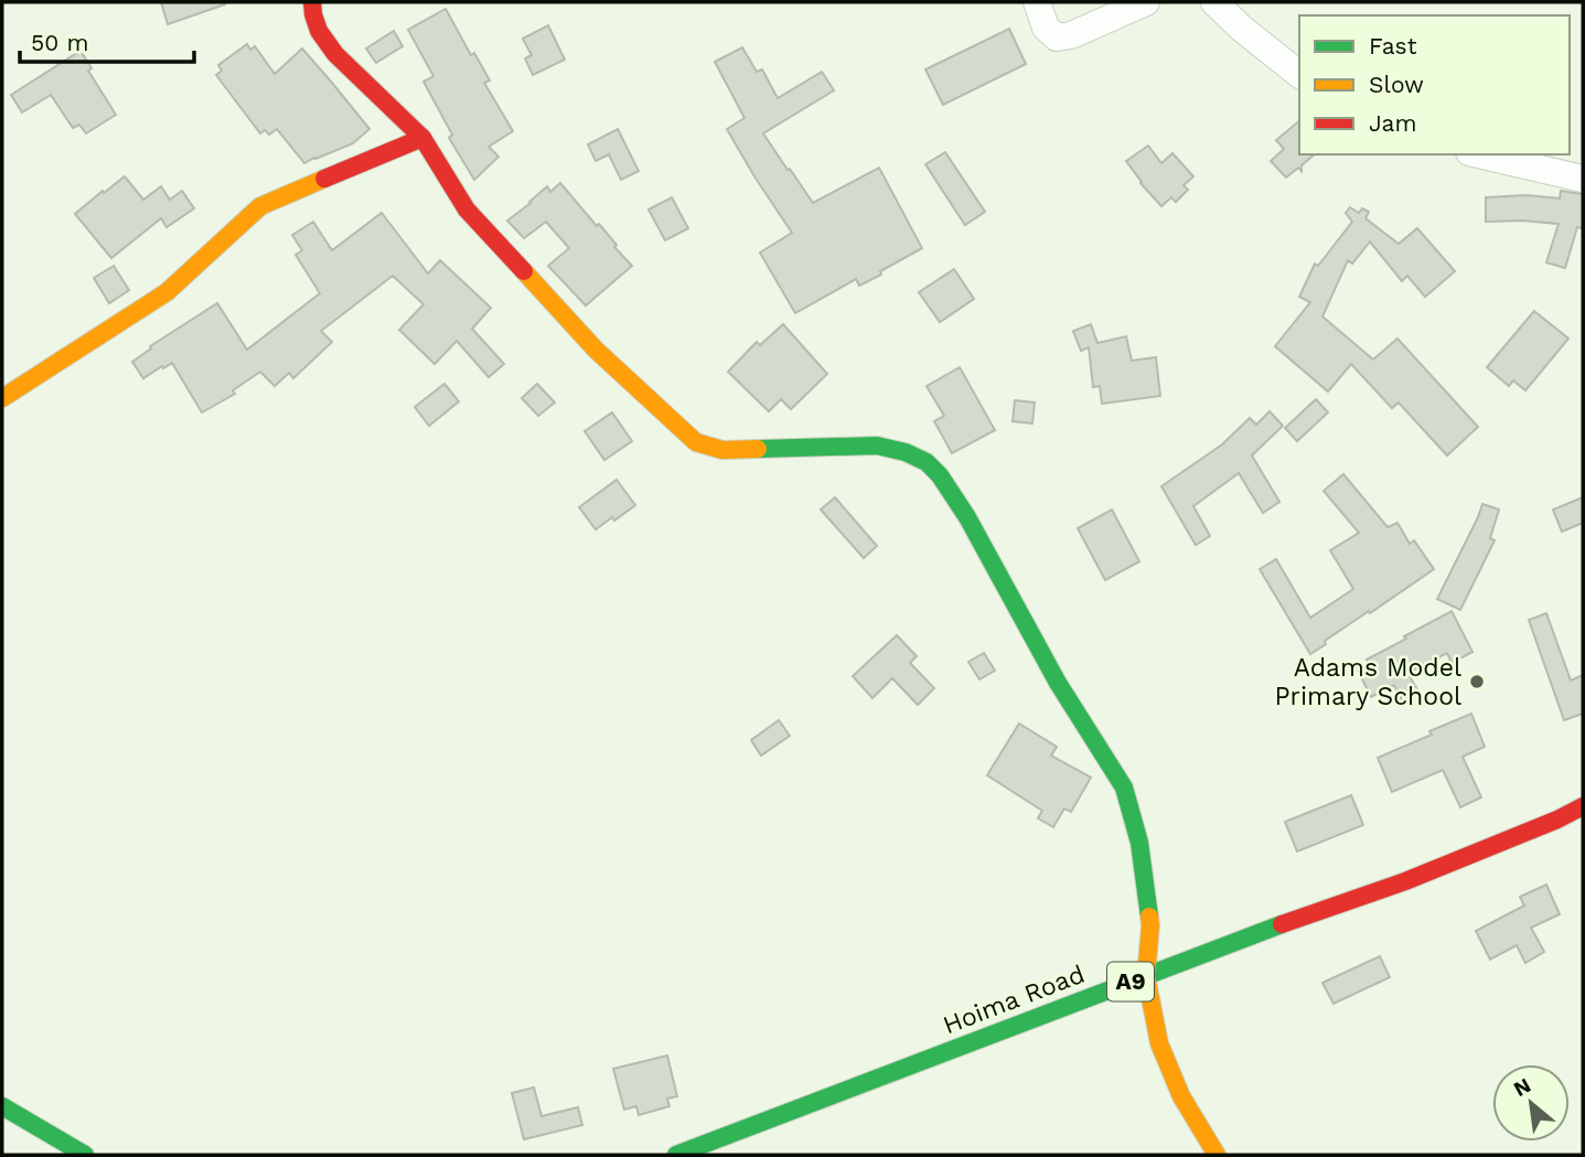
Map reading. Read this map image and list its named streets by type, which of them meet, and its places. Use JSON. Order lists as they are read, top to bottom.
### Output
{
  "streets": {
    "street": ["A9", "Hoima Road"]
  },
  "places": ["Adams Model Primary School"],
  "legend": ["Fast", "Slow", "Jam"],
  "scale_bar": "50 m",
  "north": "top left"
}
